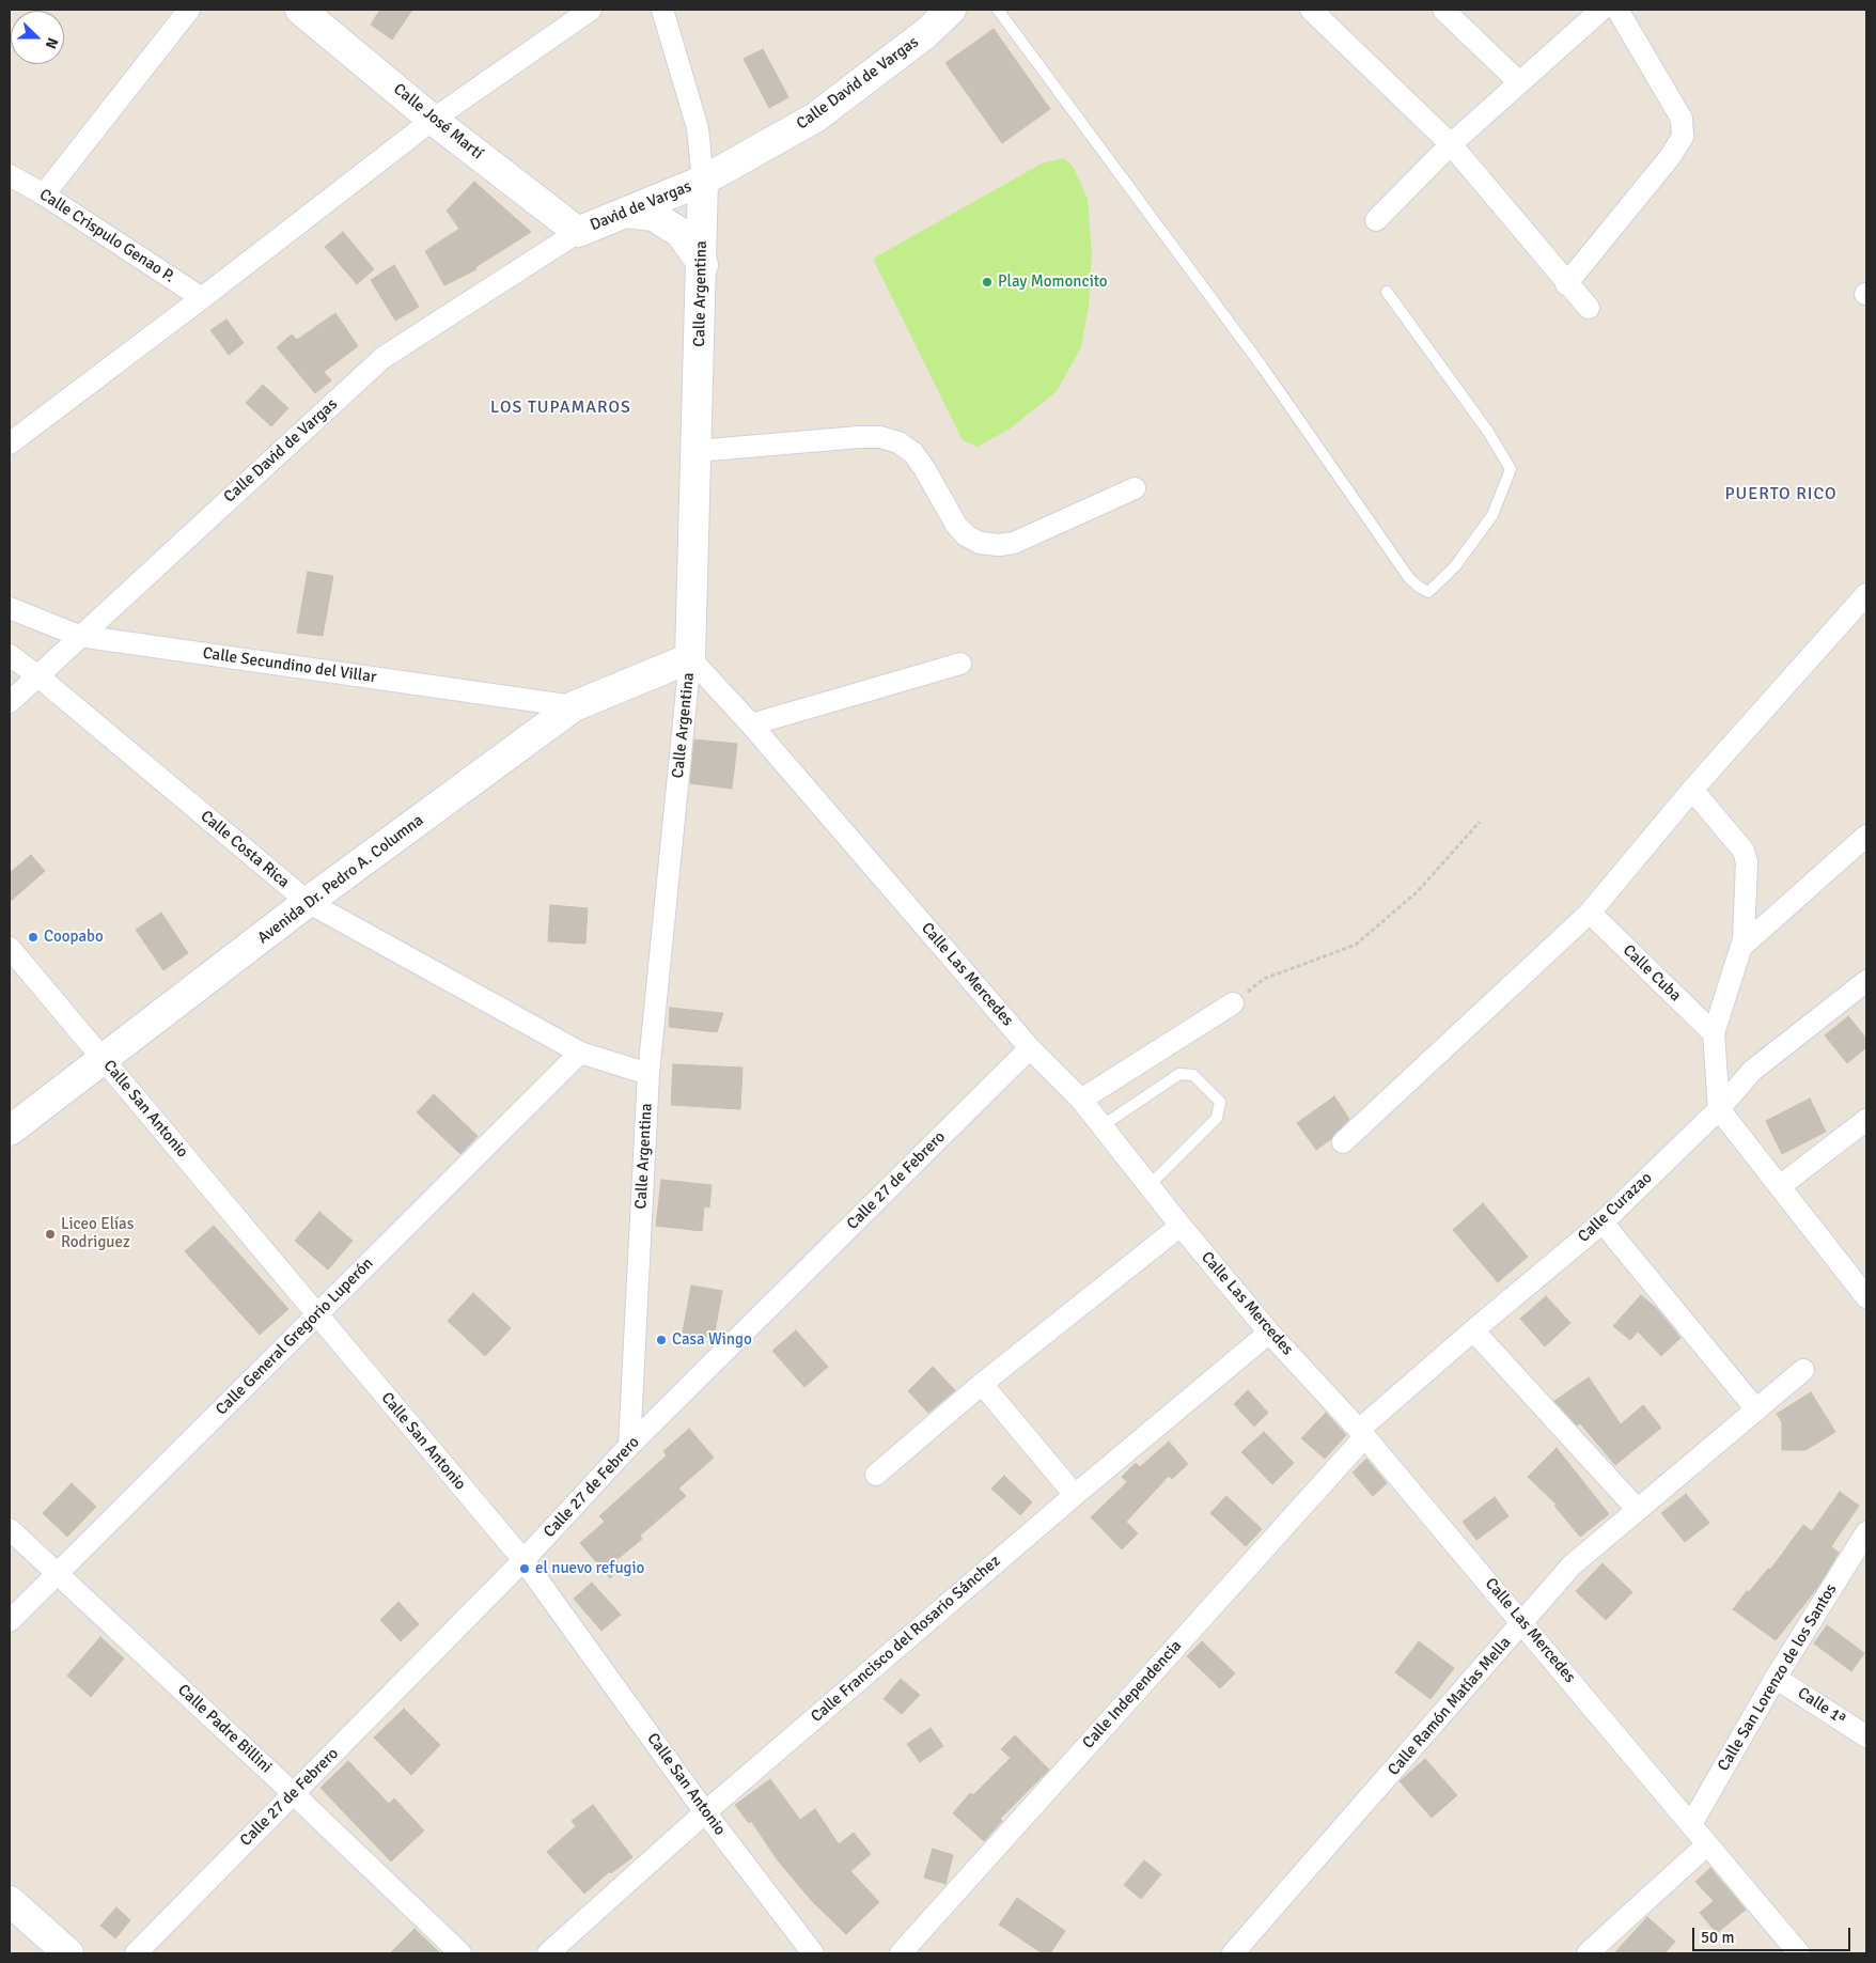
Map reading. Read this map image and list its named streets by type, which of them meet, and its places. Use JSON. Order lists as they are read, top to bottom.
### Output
{
  "streets": {
    "main road": [
      "Calle David de Vargas",
      "Calle José Martí",
      "David de Vargas",
      "Calle Argentina",
      "Avenida Dr. Pedro A. Columna"
    ],
    "street": [
      "Calle Crispulo Genao P.",
      "Calle Secundino del Villar",
      "Calle Costa Rica",
      "Calle Cuba",
      "Calle Las Mercedes",
      "Calle San Antonio",
      "Calle 27 de Febrero",
      "Calle Curazao",
      "Calle General Gregorio Luperón",
      "Calle Francisco del Rosario Sánchez",
      "Calle San Lorenzo de los Santos",
      "Calle Independencia",
      "Calle Ramón Matías Mella",
      "Calle 1ª",
      "Calle Padre Billini"
    ]
  },
  "crossings": [
    ["Calle David de Vargas", "Calle José Martí"],
    ["Calle David de Vargas", "David de Vargas"],
    ["Calle David de Vargas", "Calle Argentina"],
    ["Calle David de Vargas", "Calle Secundino del Villar"],
    ["Calle David de Vargas", "Calle Costa Rica"],
    ["Calle José Martí", "David de Vargas"],
    ["David de Vargas", "Calle Argentina"],
    ["Calle Argentina", "Calle Costa Rica"],
    ["Calle Argentina", "Avenida Dr. Pedro A. Columna"],
    ["Calle Argentina", "Calle Las Mercedes"],
    ["Calle Argentina", "Calle 27 de Febrero"],
    ["Calle Secundino del Villar", "Avenida Dr. Pedro A. Columna"],
    ["Calle Costa Rica", "Avenida Dr. Pedro A. Columna"],
    ["Calle Costa Rica", "Calle General Gregorio Luperón"],
    ["Avenida Dr. Pedro A. Columna", "Calle Las Mercedes"],
    ["Avenida Dr. Pedro A. Columna", "Calle San Antonio"],
    ["Calle Las Mercedes", "Calle 27 de Febrero"],
    ["Calle Las Mercedes", "Calle Curazao"],
    ["Calle Las Mercedes", "Calle Francisco del Rosario Sánchez"],
    ["Calle Las Mercedes", "Calle San Lorenzo de los Santos"],
    ["Calle Las Mercedes", "Calle Independencia"],
    ["Calle Las Mercedes", "Calle Ramón Matías Mella"],
    ["Calle San Antonio", "Calle 27 de Febrero"],
    ["Calle San Antonio", "Calle General Gregorio Luperón"],
    ["Calle San Antonio", "Calle Francisco del Rosario Sánchez"],
    ["Calle 27 de Febrero", "Calle Padre Billini"],
    ["Calle Curazao", "Calle Independencia"],
    ["Calle General Gregorio Luperón", "Calle Padre Billini"],
    ["Calle San Lorenzo de los Santos", "Calle 1ª"]
  ],
  "districts": ["LOS TUPAMAROS", "PUERTO RICO"],
  "places": [
    "Play Momoncito",
    "Coopabo",
    "Liceo Elías Rodriguez",
    "Casa Wingo",
    "el nuevo refugio"
  ],
  "scale_bar": "50 m",
  "north": "right"
}
